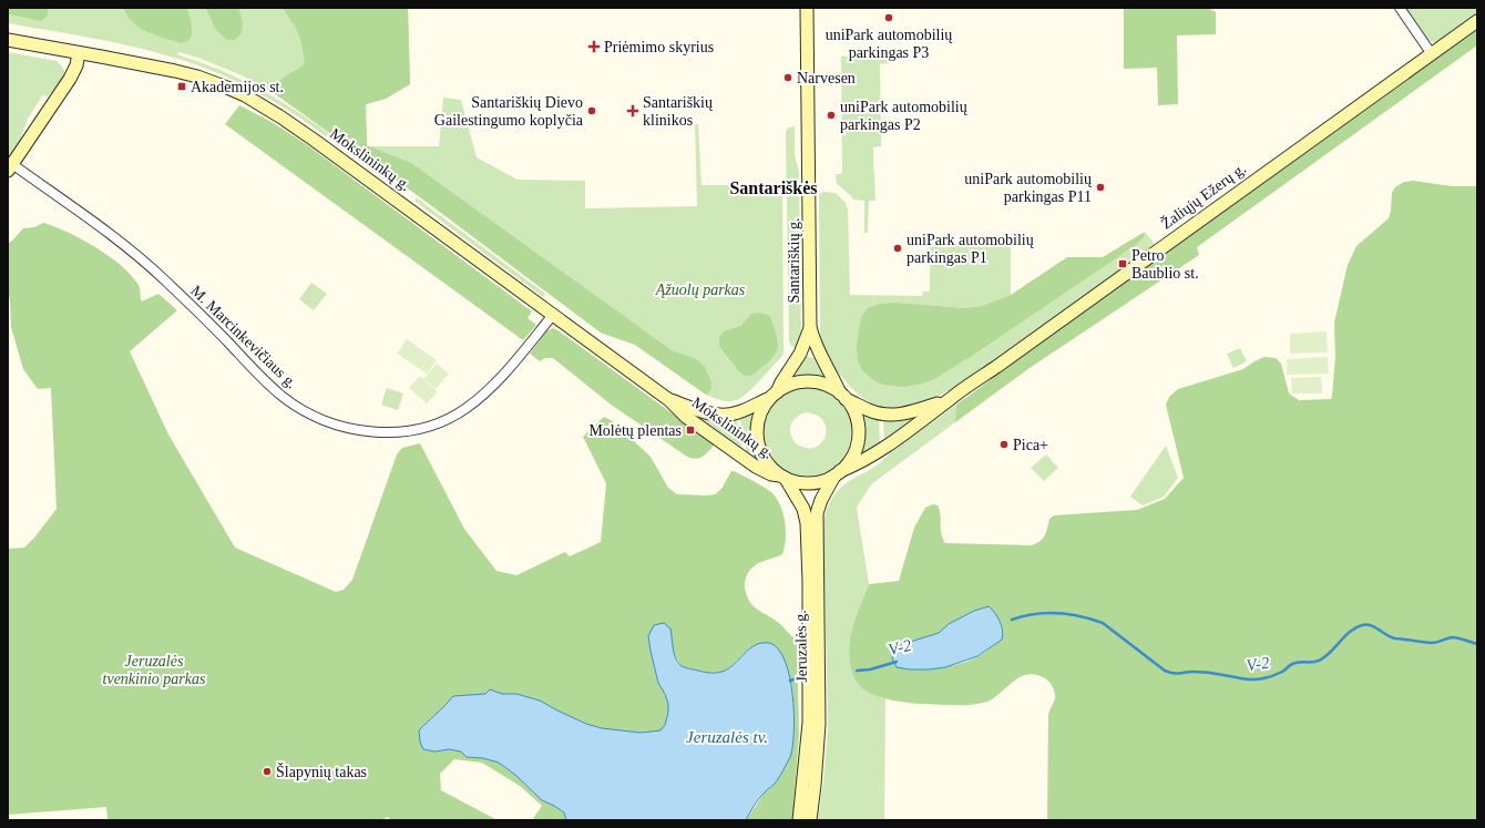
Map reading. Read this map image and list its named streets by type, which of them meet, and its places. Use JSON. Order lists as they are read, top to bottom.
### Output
{
  "streets": {
    "main road": [
      "Mokslininkų g.",
      "Žaliųjų Ežerų g.",
      "Santariškių g.",
      "Jeruzalės g."
    ],
    "street": ["M. Marcinkevičiaus g."]
  },
  "crossings": [
    ["Mokslininkų g.", "Žaliųjų Ežerų g."],
    ["Mokslininkų g.", "Santariškių g."],
    ["Mokslininkų g.", "M. Marcinkevičiaus g."],
    ["Mokslininkų g.", "Jeruzalės g."],
    ["Žaliųjų Ežerų g.", "Santariškių g."],
    ["Žaliųjų Ežerų g.", "Jeruzalės g."],
    ["Santariškių g.", "Jeruzalės g."]
  ],
  "districts": ["Santariškės"],
  "water": ["V-2", "Jeruzalės tv."],
  "parks": ["Ąžuolų parkas", "Jeruzalės tvenkinio parkas"],
  "places": {
    "other": [
      "uniPark automobilių parkingas P3",
      "Narvesen",
      "Santariškių Dievo Gailestingumo koplyčia",
      "uniPark automobilių parkingas P2",
      "uniPark automobilių parkingas P11",
      "uniPark automobilių parkingas P1",
      "Pica+",
      "Šlapynių takas"
    ],
    "health": ["Priėmimo skyrius", "Santariškių klinikos"],
    "transit": ["Akademijos st.", "Petro Baublio st.", "Molėtų plentas"]
  }
}
